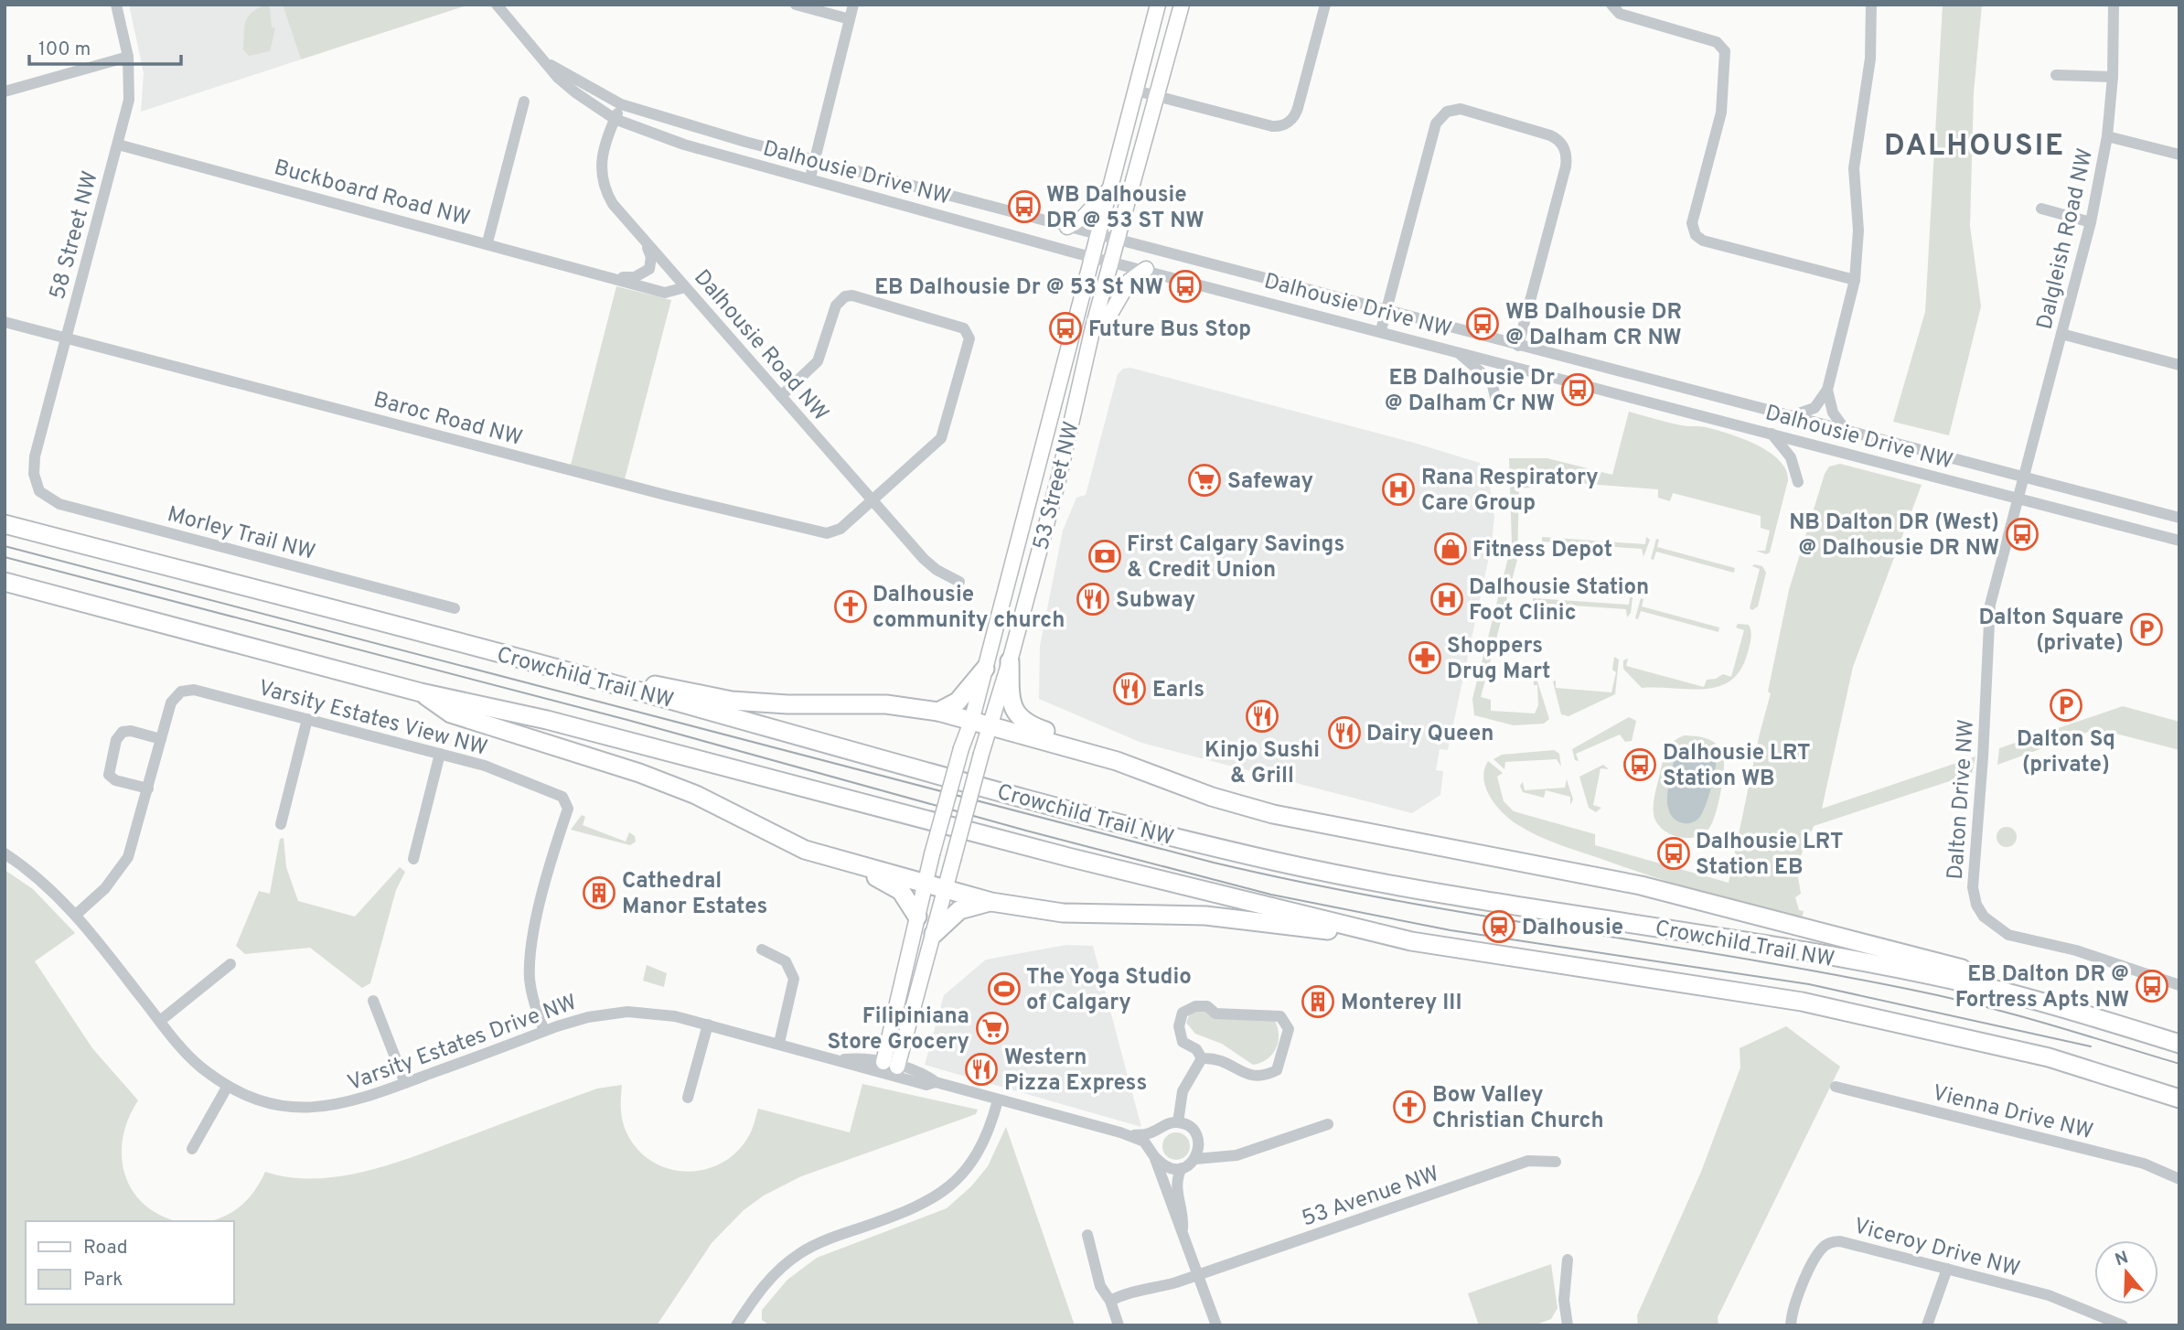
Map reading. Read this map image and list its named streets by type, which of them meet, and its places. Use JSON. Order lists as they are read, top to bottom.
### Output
{
  "streets": {
    "highway": ["Crowchild Trail NW"],
    "main road": ["53 Street NW"],
    "street": [
      "Dalhousie Drive NW",
      "Buckboard Road NW",
      "58 Street NW",
      "Dalgleish Road NW",
      "Dalhousie Road NW",
      "Baroc Road NW",
      "Morley Trail NW",
      "Varsity Estates View NW",
      "Dalton Drive NW",
      "Varsity Estates Drive NW",
      "Vienna Drive NW",
      "53 Avenue NW",
      "Viceroy Drive NW"
    ]
  },
  "crossings": [
    ["Dalhousie Drive NW", "Dalgleish Road NW"],
    ["Dalhousie Drive NW", "Dalhousie Road NW"],
    ["Dalhousie Drive NW", "53 Street NW"],
    ["Dalhousie Drive NW", "Dalton Drive NW"],
    ["Buckboard Road NW", "58 Street NW"],
    ["Buckboard Road NW", "Dalhousie Road NW"],
    ["58 Street NW", "Baroc Road NW"],
    ["58 Street NW", "Morley Trail NW"],
    ["Dalgleish Road NW", "Dalton Drive NW"],
    ["Dalhousie Road NW", "Baroc Road NW"],
    ["53 Street NW", "Varsity Estates Drive NW"],
    ["Varsity Estates View NW", "Varsity Estates Drive NW"]
  ],
  "districts": ["DALHOUSIE"],
  "places": {
    "bus stop": [
      "WB Dalhousie DR @ 53 ST NW",
      "EB Dalhousie Dr @ 53 St NW",
      "WB Dalhousie DR @ Dalham CR NW",
      "Future Bus Stop",
      "EB Dalhousie Dr @ Dalham Cr NW",
      "NB Dalton DR (West) @ Dalhousie DR NW",
      "Dalhousie LRT Station WB",
      "Dalhousie LRT Station EB",
      "EB Dalton DR @ Fortress Apts NW"
    ],
    "supermarket": ["Safeway", "Filipiniana Store Grocery"],
    "hospital": ["Rana Respiratory Care Group", "Dalhousie Station Foot Clinic"],
    "shop": ["Fitness Depot"],
    "bank": ["First Calgary Savings & Credit Union"],
    "restaurant": [
      "Subway",
      "Earls",
      "Kinjo Sushi & Grill",
      "Dairy Queen",
      "Western Pizza Express"
    ],
    "church": ["Dalhousie community church", "Bow Valley Christian Church"],
    "parking": ["Dalton Square (private)", "Dalton Sq (private)"],
    "pharmacy": ["Shoppers Drug Mart"],
    "building": ["Cathedral Manor Estates", "Monterey III"],
    "station": ["Dalhousie"],
    "sports": ["The Yoga Studio of Calgary"]
  },
  "legend": ["Road", "Park"],
  "scale_bar": "100 m",
  "north": "top"
}
